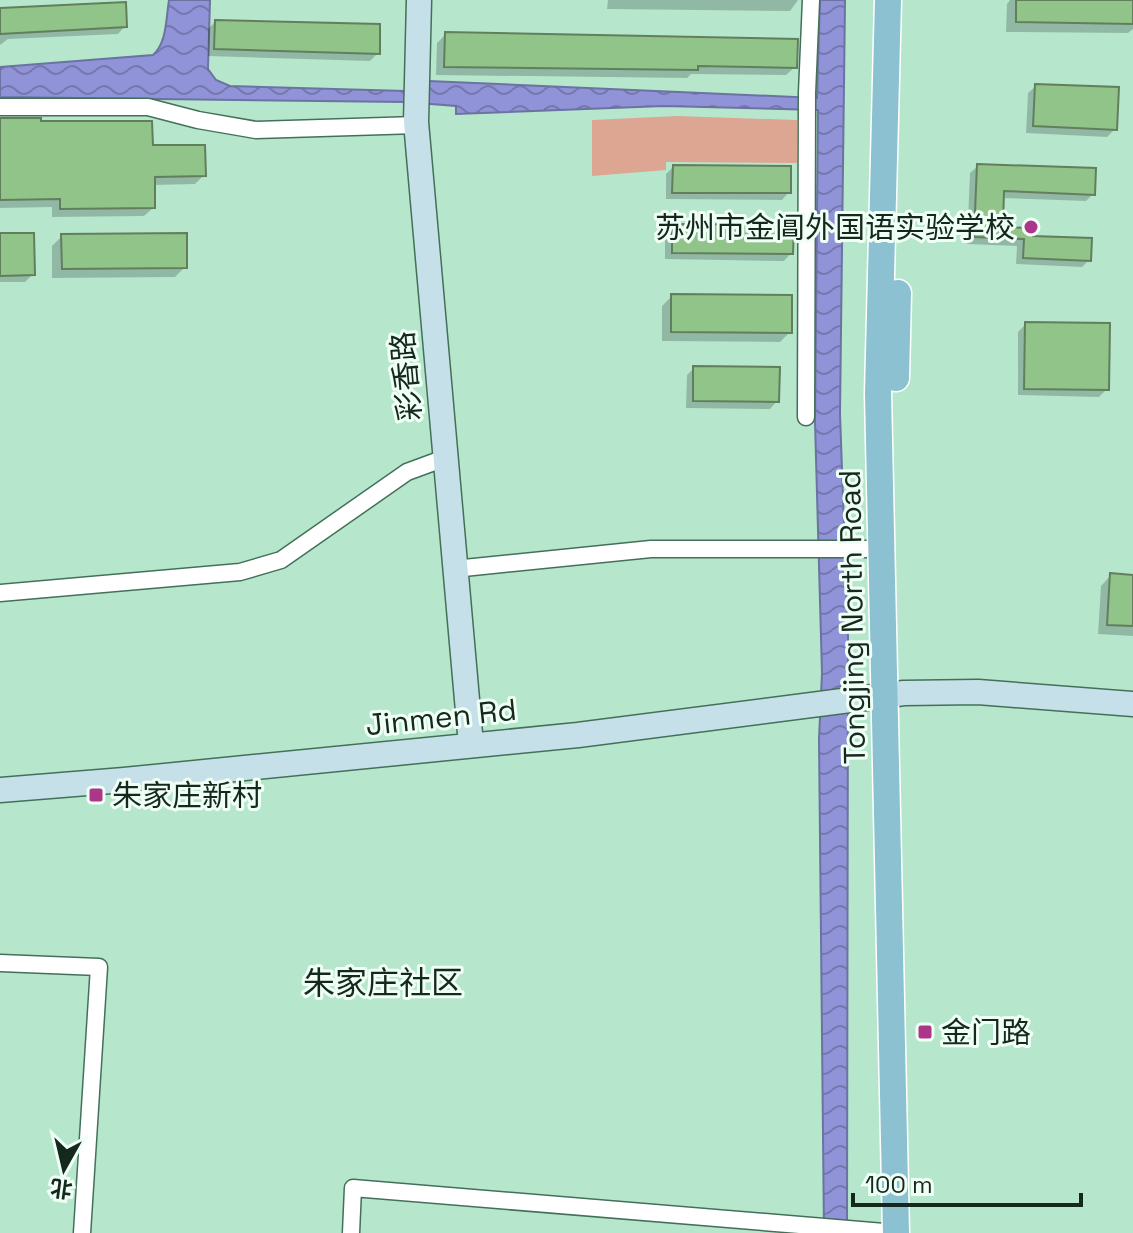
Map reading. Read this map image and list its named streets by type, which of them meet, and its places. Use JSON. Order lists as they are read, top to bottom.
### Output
{
  "streets": {
    "main road": ["彩香路", "Tongjing North Road", "Jinmen Rd"]
  },
  "crossings": [
    ["彩香路", "Jinmen Rd"],
    ["Tongjing North Road", "Jinmen Rd"]
  ],
  "districts": ["朱家庄社区"],
  "places": {
    "other": ["苏州市金阊外国语实验学校"],
    "transit": ["朱家庄新村", "金门路"]
  },
  "scale_bar": "100 m",
  "north": "bottom"
}
